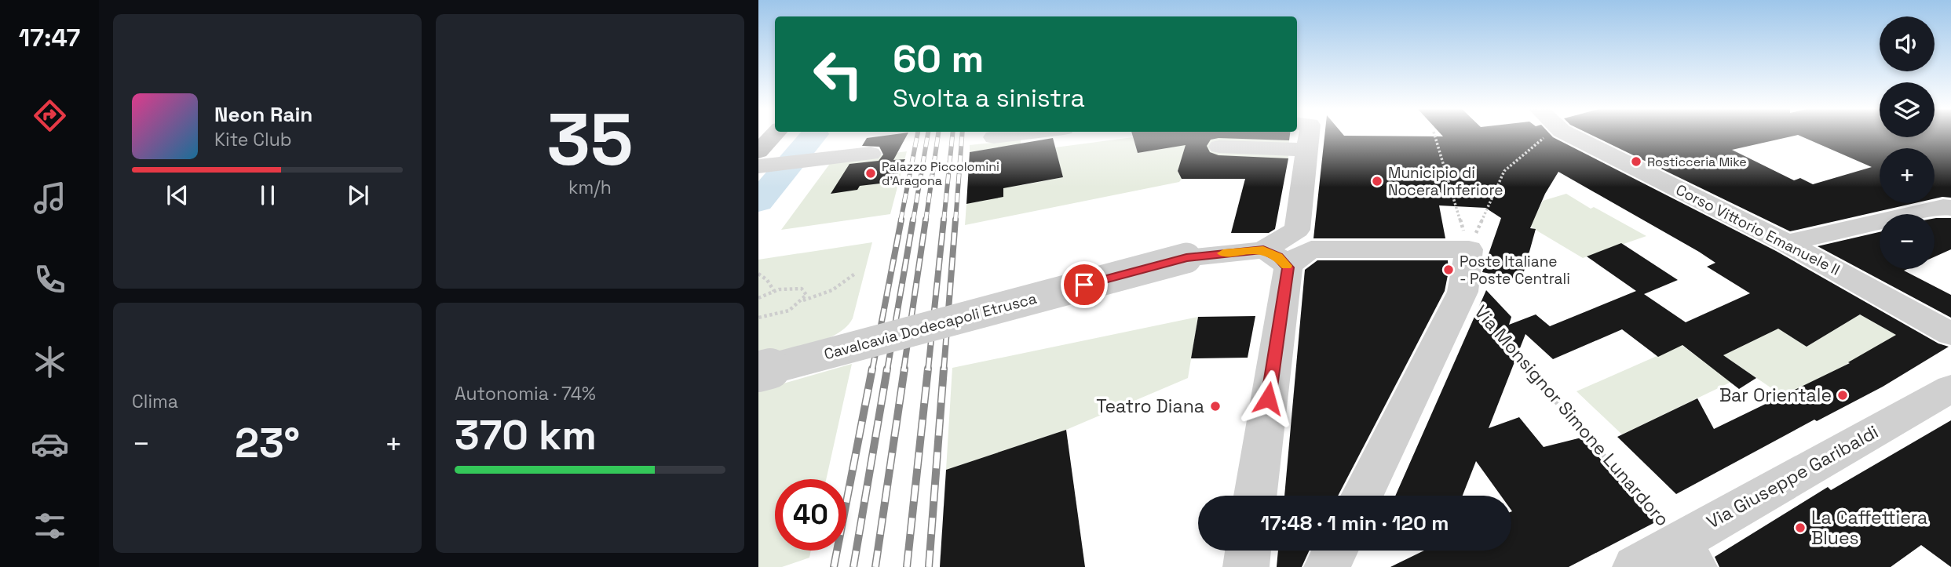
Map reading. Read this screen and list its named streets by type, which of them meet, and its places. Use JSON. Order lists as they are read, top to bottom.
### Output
{
  "streets": {
    "street": ["Corso Vittorio Emanuele II", "Cavalcavia Dodecapoli Etrusca", "Via Giuseppe Garibaldi"],
    "path": ["Via Monsignor Simone Lunardoro"]
  },
  "crossings": [
    ["Via Monsignor Simone Lunardoro", "Via Giuseppe Garibaldi"]
  ],
  "places": [
    "Rosticceria Mike",
    "Palazzo Piccolomini d'Aragona",
    "Municipio di Nocera Inferiore",
    "Poste Italiane - Poste Centrali",
    "Bar Orientale",
    "Teatro Diana",
    "La Caffettiera Blues"
  ],
  "page": {
    "tabs": "17:47",
    "tile": [
      ["35", "km/h"],
      "Clima",
      ["Autonomia · 74%", "370 km"]
    ],
    "map_buttons": ["+", "−"],
    "turn": ["60 m", "Svolta a sinistra"],
    "song": ["Neon Rain", "Kite Club"],
    "heat": ["−", "23°", "+"],
    "limit": "40",
    "trip": "17:48 · 1 min · 120 m"
  }
}
